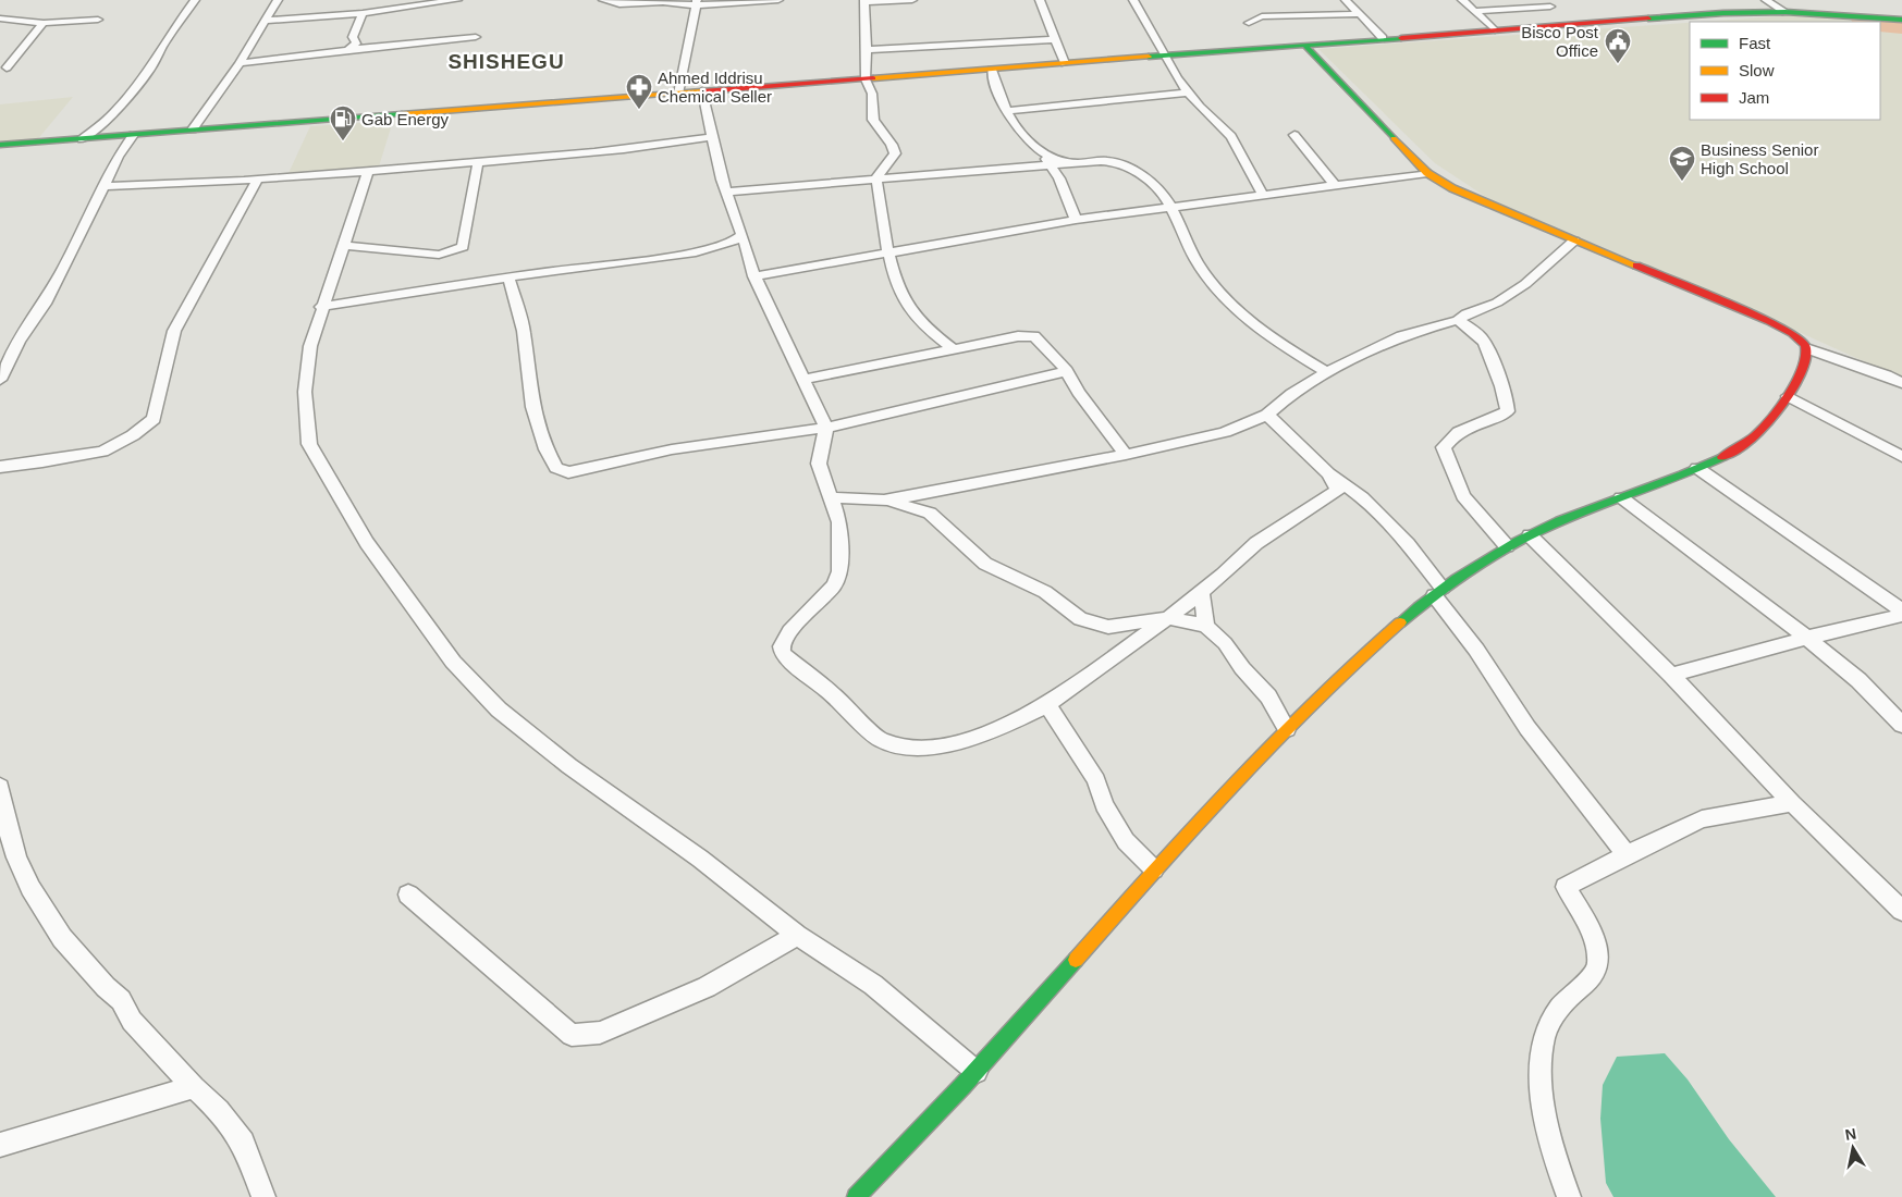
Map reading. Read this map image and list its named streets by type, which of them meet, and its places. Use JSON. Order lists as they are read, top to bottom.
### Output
{
  "districts": ["SHISHEGU"],
  "places": {
    "public building": ["Bisco Post Office"],
    "pharmacy": ["Ahmed Iddrisu Chemical Seller"],
    "fuel station": ["Gab Energy"],
    "school or university": ["Business Senior High School"]
  },
  "legend": ["Fast", "Slow", "Jam"],
  "north": "top"
}
